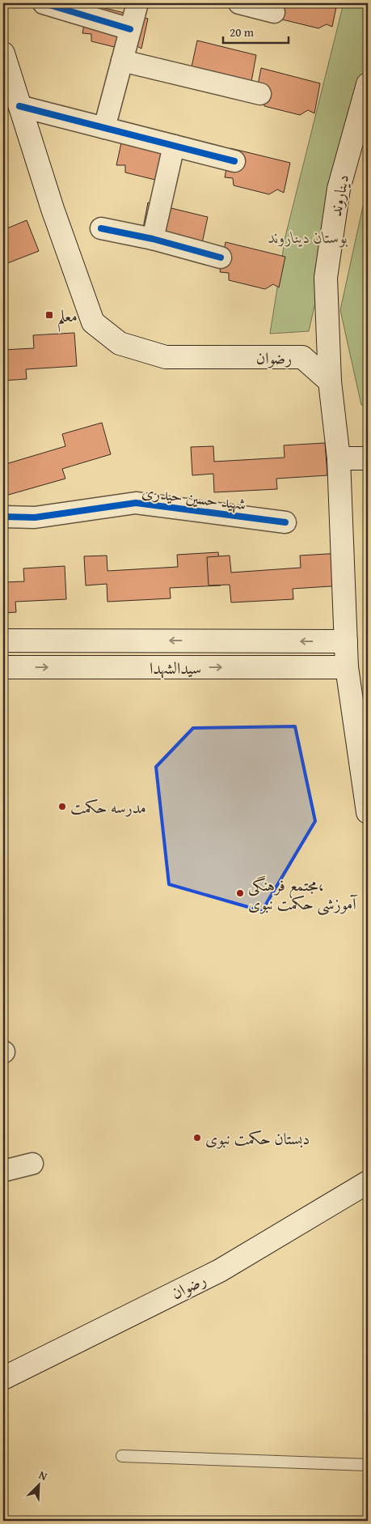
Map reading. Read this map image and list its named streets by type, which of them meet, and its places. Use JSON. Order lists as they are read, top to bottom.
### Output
{
  "streets": {
    "main road": ["دیناروند", "رضوان", "سیدالشهدا"],
    "street": ["شهید حسین حیدری"]
  },
  "crossings": [
    ["دیناروند", "رضوان"]
  ],
  "parks": ["بوستان دیناروند"],
  "places": {
    "transit": ["معلم"],
    "other": ["مدرسه حکمت", "مجتمع‌ فرهنگی، آموزشی حکمت نبوی", "دبستان حکمت نبوی"]
  },
  "scale_bar": "20 m",
  "north": "top right"
}
